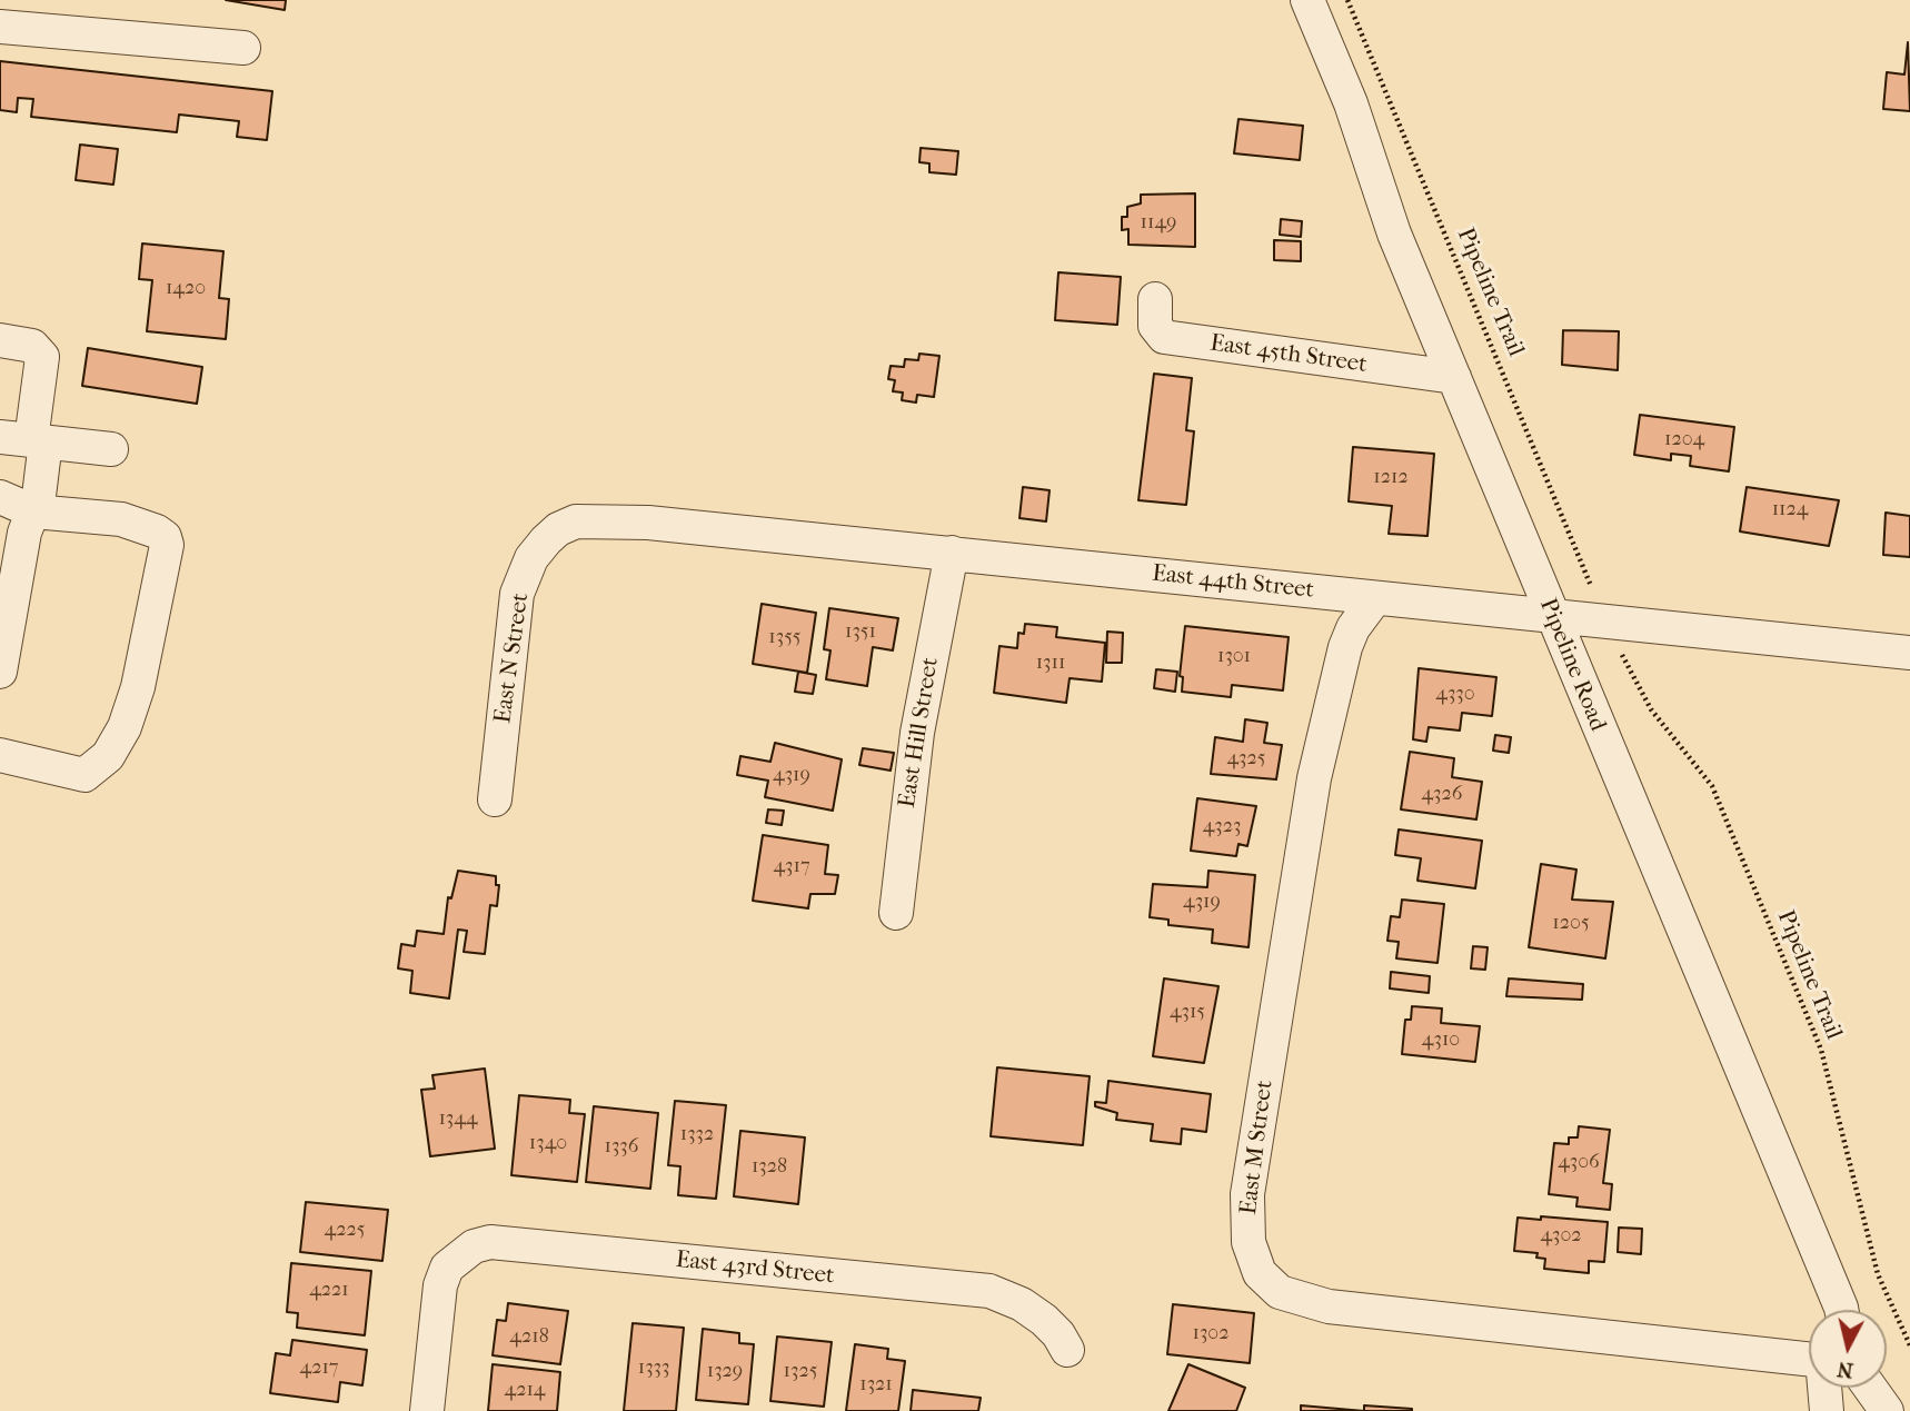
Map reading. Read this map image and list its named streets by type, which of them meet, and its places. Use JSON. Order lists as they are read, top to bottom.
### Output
{
  "streets": {
    "street": [
      "East 45th Street",
      "East 44th Street",
      "East N Street",
      "Pipeline Road",
      "East Hill Street",
      "East M Street",
      "East 43rd Street"
    ],
    "path": ["Pipeline Trail"]
  },
  "crossings": [
    ["East 45th Street", "Pipeline Road"],
    ["East 44th Street", "East N Street"],
    ["East 44th Street", "Pipeline Road"],
    ["East 44th Street", "East Hill Street"],
    ["East 44th Street", "East M Street"]
  ],
  "house_numbers": [
    "1149",
    "1420",
    "1204",
    "1212",
    "1124",
    "1351",
    "1355",
    "1301",
    "1311",
    "4330",
    "4325",
    "4319",
    "4326",
    "4323",
    "4317",
    "4319",
    "1205",
    "4315",
    "4310",
    "1344",
    "1332",
    "1340",
    "1336",
    "4306",
    "1328",
    "4225",
    "4302",
    "4221",
    "1302",
    "4218",
    "4217",
    "1333",
    "1329",
    "1325",
    "1321",
    "4214"
  ],
  "north": "bottom"
}
